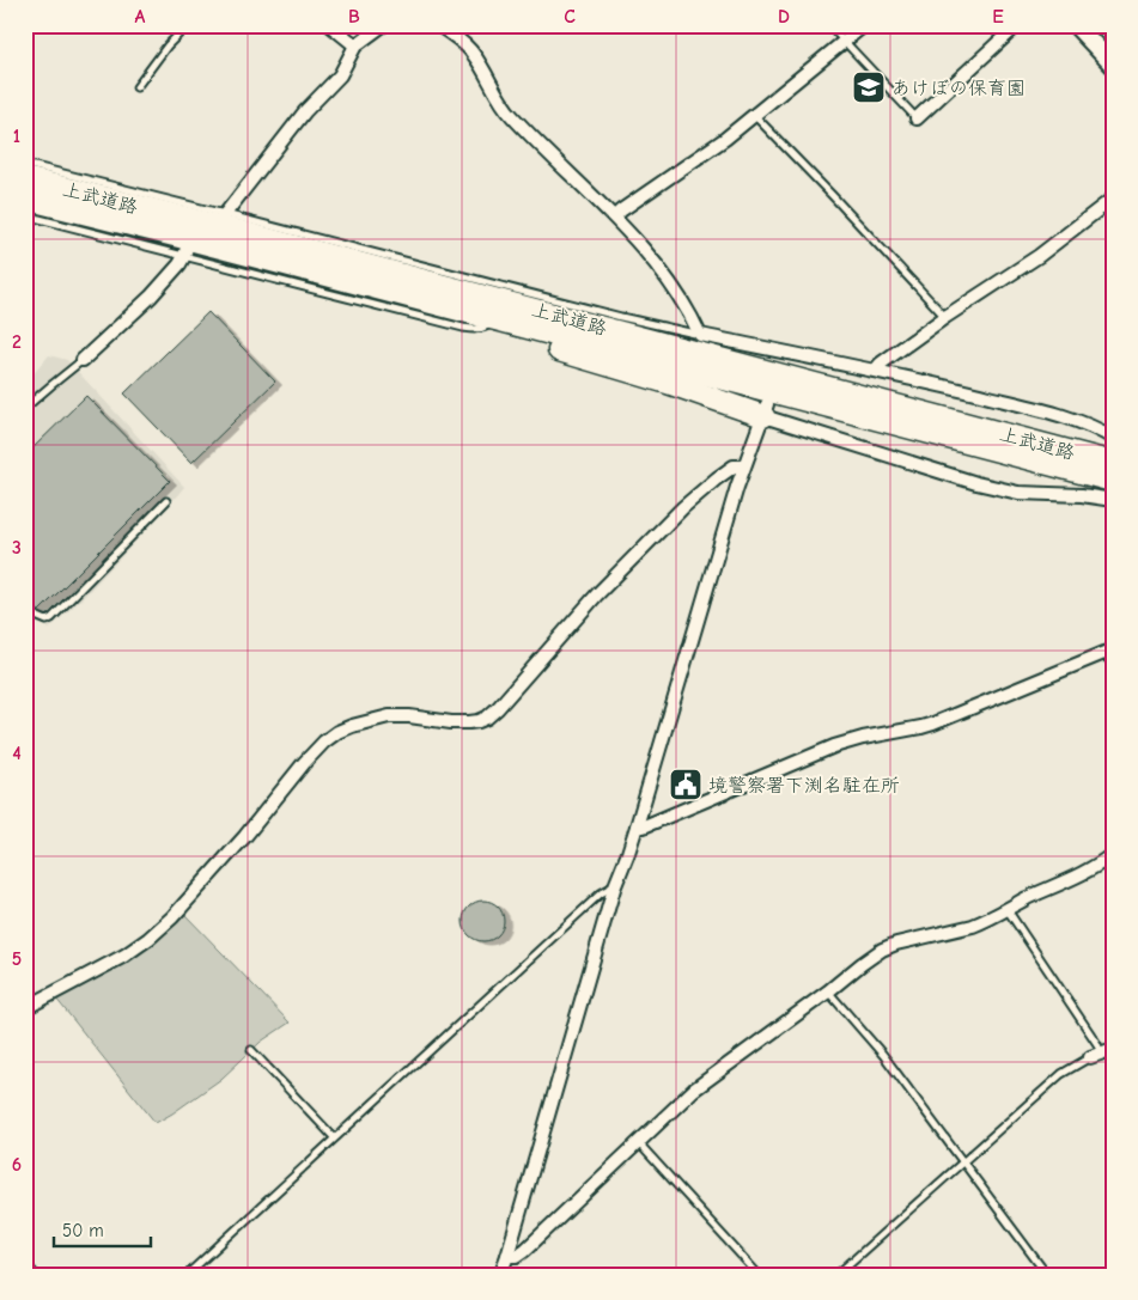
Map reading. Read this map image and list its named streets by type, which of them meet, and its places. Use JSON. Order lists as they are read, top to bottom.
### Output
{
  "streets": {
    "highway": ["上武道路"]
  },
  "places": {
    "school or university": ["あけぼの保育園"],
    "public building": ["境警察署下渕名駐在所"]
  },
  "scale_bar": "50 m",
  "grid": {
    "columns": [
      "A",
      "B",
      "C",
      "D",
      "E"
    ],
    "rows": [
      "1",
      "2",
      "3",
      "4",
      "5",
      "6"
    ]
  }
}
